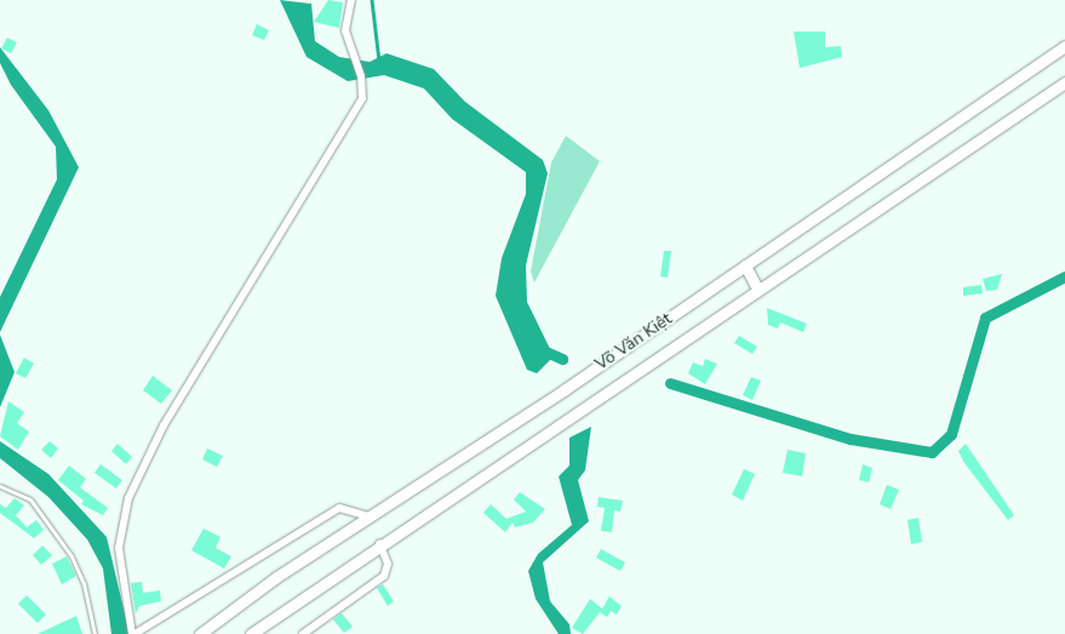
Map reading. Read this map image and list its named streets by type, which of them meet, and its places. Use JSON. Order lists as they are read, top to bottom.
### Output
{
  "streets": {
    "main road": ["Võ Văn Kiệt"]
  }
}
